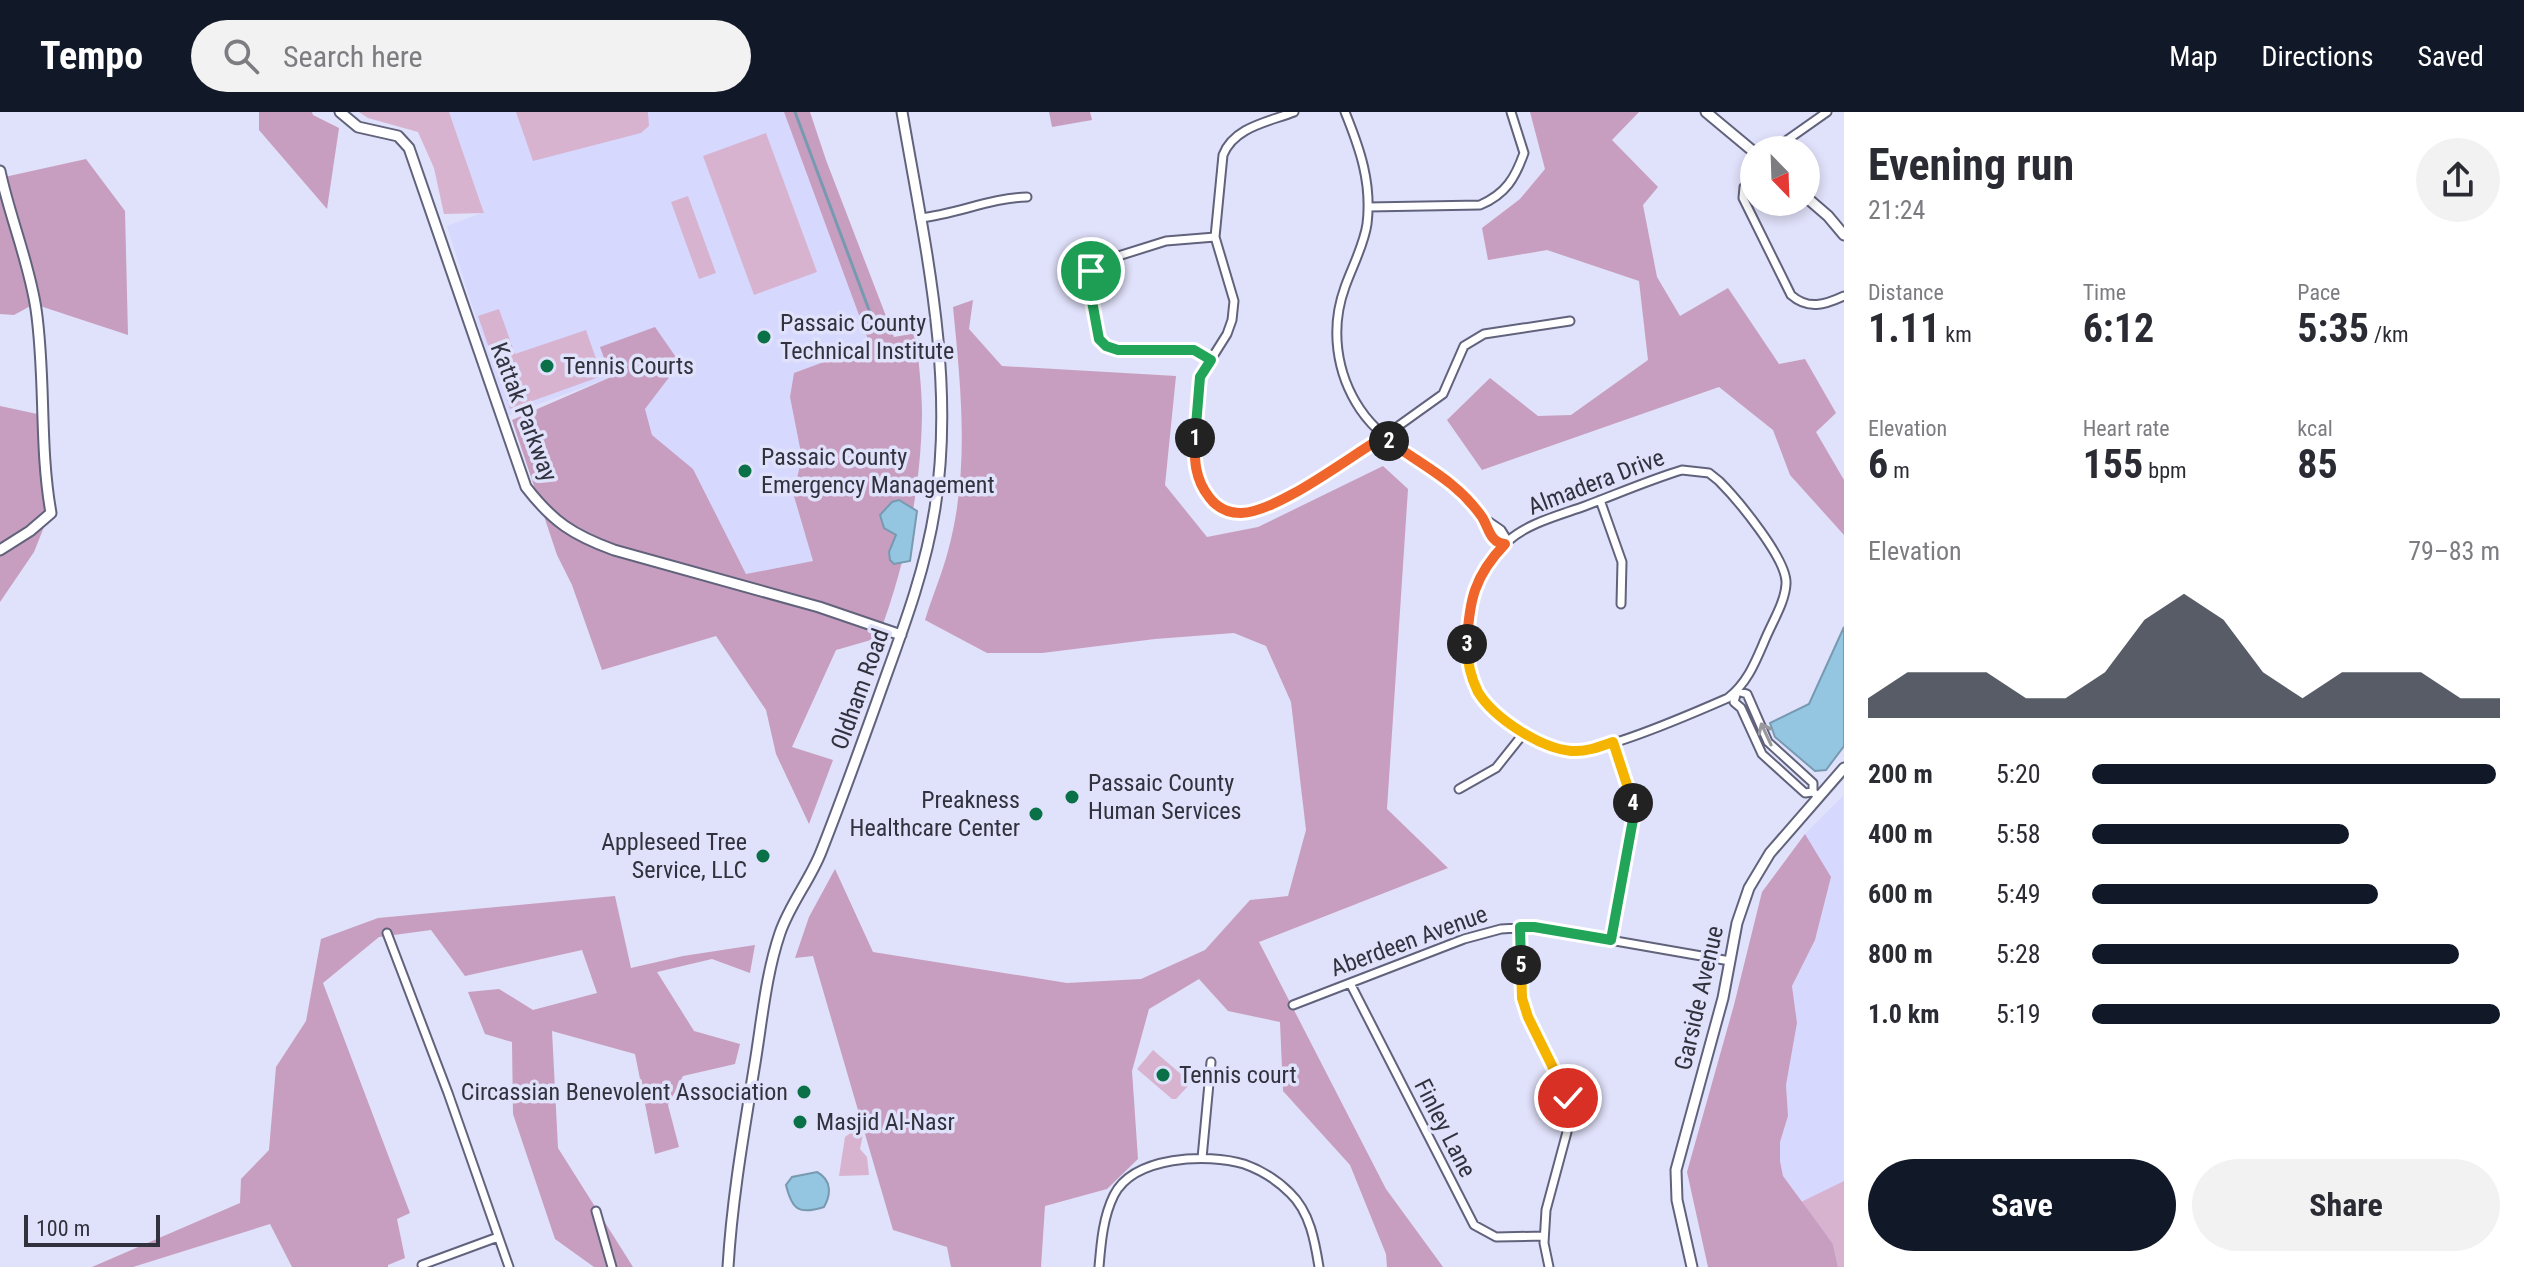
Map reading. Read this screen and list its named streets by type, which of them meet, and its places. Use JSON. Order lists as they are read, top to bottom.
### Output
{
  "streets": {
    "street": [
      "Kattak Parkway",
      "Almadera Drive",
      "Oldham Road",
      "Aberdeen Avenue",
      "Garside Avenue",
      "Finley Lane"
    ]
  },
  "crossings": [
    ["Kattak Parkway", "Oldham Road"],
    ["Aberdeen Avenue", "Garside Avenue"],
    ["Aberdeen Avenue", "Finley Lane"]
  ],
  "places": [
    "Passaic County Technical Institute",
    "Tennis Courts",
    "Passaic County Emergency Management",
    "Passaic County Human Services",
    "Preakness Healthcare Center",
    "Appleseed Tree Service, LLC",
    "Tennis court",
    "Circassian Benevolent Association",
    "Masjid Al-Nasr"
  ],
  "scale_bar": "100 m",
  "north": "bottom right",
  "page": {
    "header": "Tempo",
    "search": "Search here",
    "nav": ["Map", "Directions", "Saved"],
    "heading": ["Evening run", "21:24"],
    "stats": [
      ["Distance", "1.11 km"],
      ["Time", "6:12"],
      ["Pace", "5:35 /km"],
      ["Elevation", "6 m"],
      ["Heart rate", "155 bpm"],
      ["kcal", "85"]
    ],
    "pins": [
      "1",
      "2",
      "3",
      "4",
      "5"
    ],
    "chart": ["Elevation", "79–83 m"],
    "list": [
      {
        "name": "200 m",
        "note": "5:20"
      },
      {
        "name": "400 m",
        "note": "5:58"
      },
      {
        "name": "600 m",
        "note": "5:49"
      },
      {
        "name": "800 m",
        "note": "5:28"
      },
      {
        "name": "1.0 km",
        "note": "5:19"
      }
    ],
    "buttons": ["Save", "Share"],
    "scale": "100 m"
  }
}
